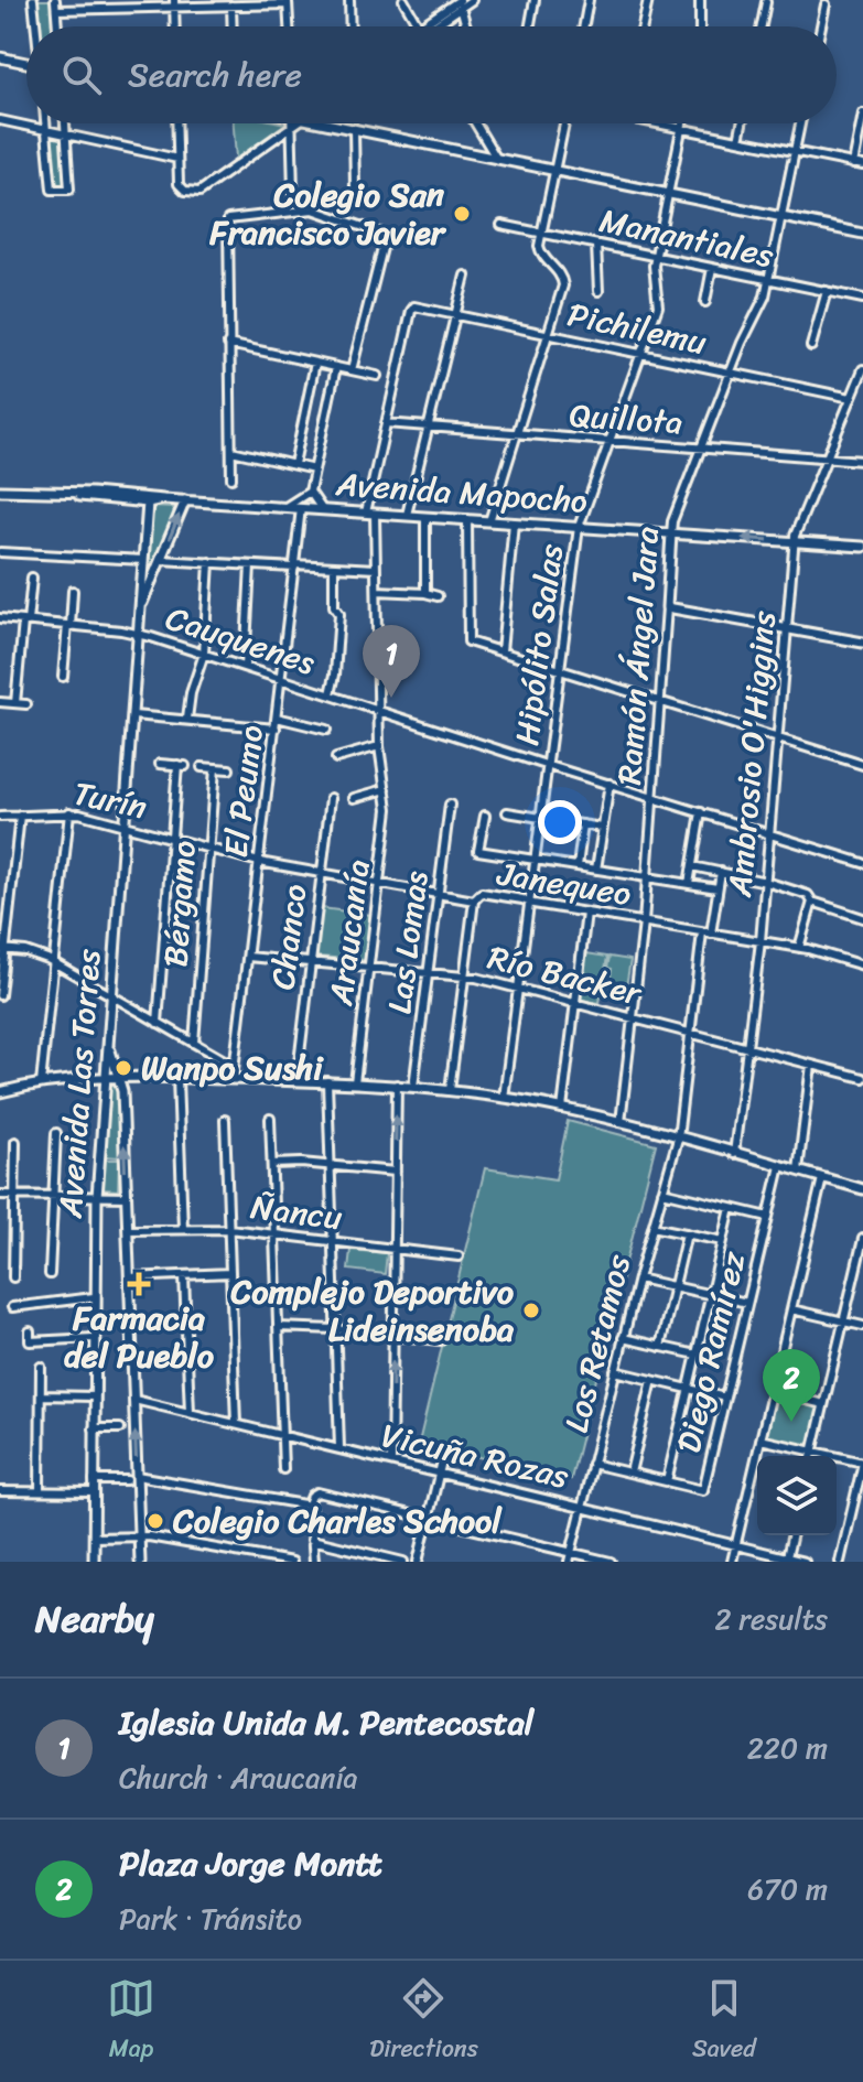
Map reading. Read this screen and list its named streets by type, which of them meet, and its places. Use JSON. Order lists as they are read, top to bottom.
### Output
{
  "streets": {
    "main road": ["Avenida Mapocho", "Ramón Ángel Jara", "Avenida Las Torres"],
    "street": [
      "Manantiales",
      "Pichilemu",
      "Quillota",
      "Cauquenes",
      "Hipólito Salas",
      "Ambrosio O'Higgins",
      "El Peumo",
      "Turín",
      "Janequeo",
      "Bérgamo",
      "Araucanía",
      "Chanco",
      "Las Lomas",
      "Río Backer",
      "Ñancu",
      "Los Retamos",
      "Diego Ramírez",
      "Vicuña Rozas"
    ]
  },
  "crossings": [
    ["Manantiales", "Hipólito Salas"],
    ["Manantiales", "Ramón Ángel Jara"],
    ["Pichilemu", "Hipólito Salas"],
    ["Pichilemu", "Ramón Ángel Jara"],
    ["Pichilemu", "Ambrosio O'Higgins"],
    ["Pichilemu", "Araucanía"],
    ["Quillota", "Hipólito Salas"],
    ["Quillota", "Ramón Ángel Jara"],
    ["Quillota", "Ambrosio O'Higgins"],
    ["Quillota", "Araucanía"],
    ["Avenida Mapocho", "Hipólito Salas"],
    ["Avenida Mapocho", "Ramón Ángel Jara"],
    ["Avenida Mapocho", "Ambrosio O'Higgins"],
    ["Avenida Mapocho", "El Peumo"],
    ["Avenida Mapocho", "Araucanía"],
    ["Avenida Mapocho", "Avenida Las Torres"],
    ["Cauquenes", "Hipólito Salas"],
    ["Cauquenes", "Ramón Ángel Jara"],
    ["Cauquenes", "Ambrosio O'Higgins"],
    ["Cauquenes", "El Peumo"],
    ["Cauquenes", "Araucanía"],
    ["Cauquenes", "Avenida Las Torres"],
    ["Hipólito Salas", "Janequeo"],
    ["Hipólito Salas", "Río Backer"],
    ["Ramón Ángel Jara", "Janequeo"],
    ["Ramón Ángel Jara", "Río Backer"],
    ["Ambrosio O'Higgins", "Janequeo"],
    ["Ambrosio O'Higgins", "Río Backer"],
    ["El Peumo", "Turín"],
    ["El Peumo", "Janequeo"],
    ["El Peumo", "Río Backer"],
    ["Turín", "Janequeo"],
    ["Turín", "Bérgamo"],
    ["Turín", "Avenida Las Torres"],
    ["Janequeo", "Araucanía"],
    ["Janequeo", "Chanco"],
    ["Janequeo", "Las Lomas"],
    ["Janequeo", "Los Retamos"],
    ["Araucanía", "Río Backer"],
    ["Chanco", "Río Backer"],
    ["Las Lomas", "Río Backer"],
    ["Río Backer", "Los Retamos"],
    ["Los Retamos", "Diego Ramírez"],
    ["Los Retamos", "Vicuña Rozas"]
  ],
  "places": {
    "other": [
      "Colegio San Francisco Javier",
      "Wanpo Sushi",
      "Complejo Deportivo Lideinsenoba",
      "Colegio Charles School"
    ],
    "health": ["Farmacia del Pueblo"]
  },
  "page": {
    "search": "Search here",
    "pins": ["1", "2"],
    "heading": ["Nearby", "2 results"],
    "list": [
      {
        "mark": "1",
        "name": "Iglesia Unida M. Pentecostal",
        "note": "Church · Araucanía",
        "value": "220 m"
      },
      {
        "mark": "2",
        "name": "Plaza Jorge Montt",
        "note": "Park · Tránsito",
        "value": "670 m"
      }
    ],
    "nav": ["Map", "Directions", "Saved"]
  }
}
